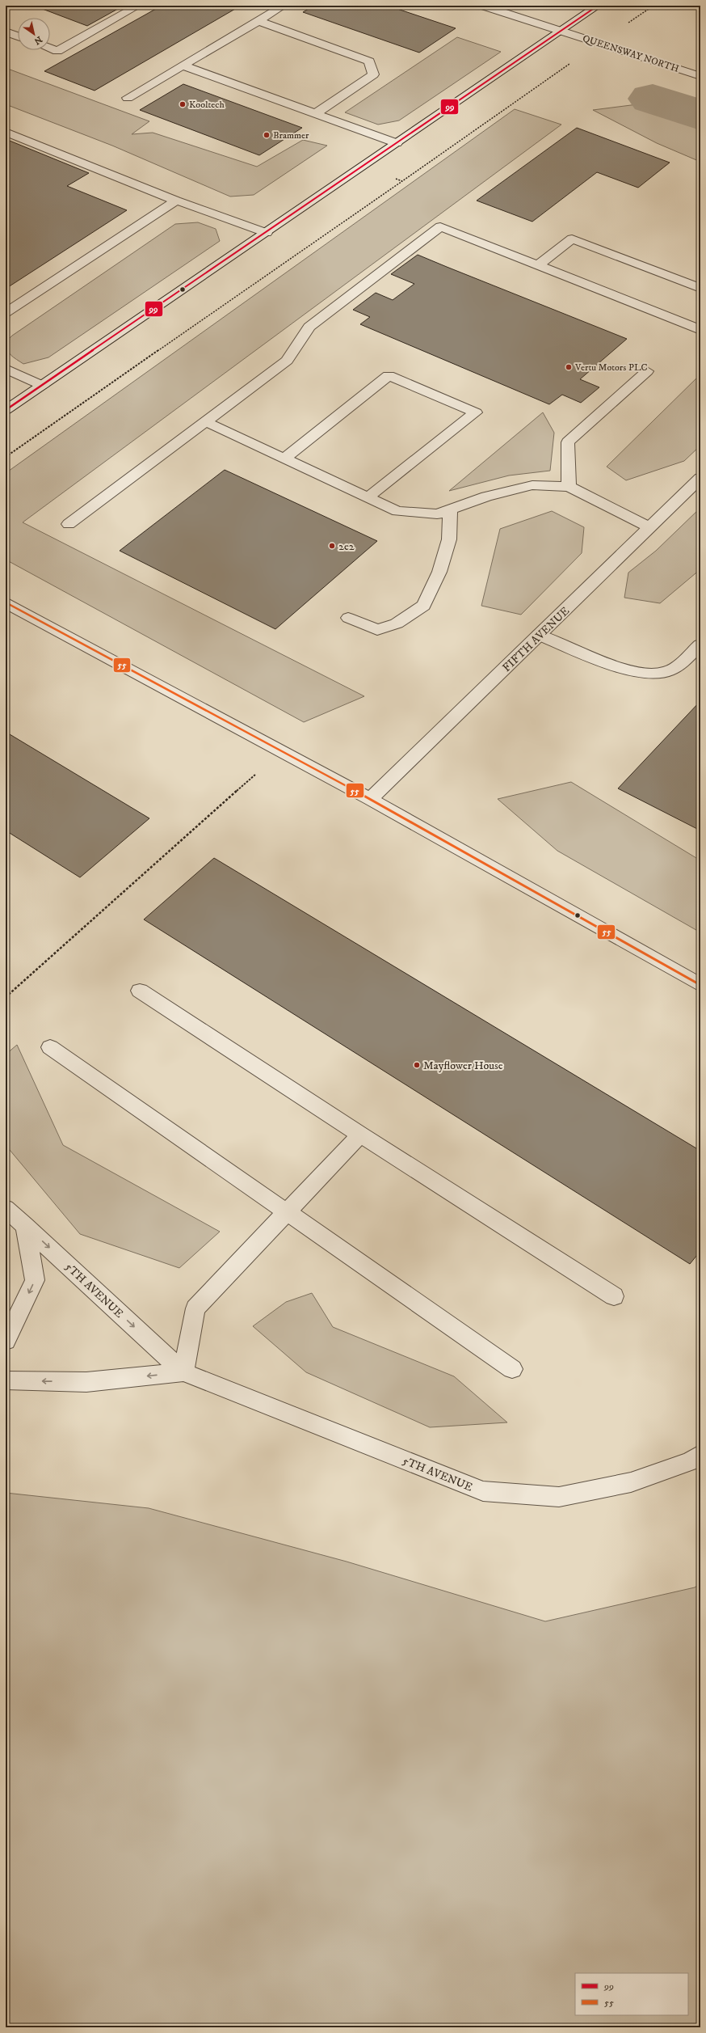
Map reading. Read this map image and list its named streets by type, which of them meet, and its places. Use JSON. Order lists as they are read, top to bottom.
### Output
{
  "streets": {
    "street": ["QUEENSWAY NORTH", "FIFTH AVENUE", "5TH AVENUE"]
  },
  "places": [
    "Kooltech",
    "Brammer",
    "Vertu Motors PLC",
    "2e2",
    "Mayflower House"
  ],
  "lines": ["transit line 99", "transit line 55"],
  "legend": ["99", "55"],
  "north": "bottom right"
}
